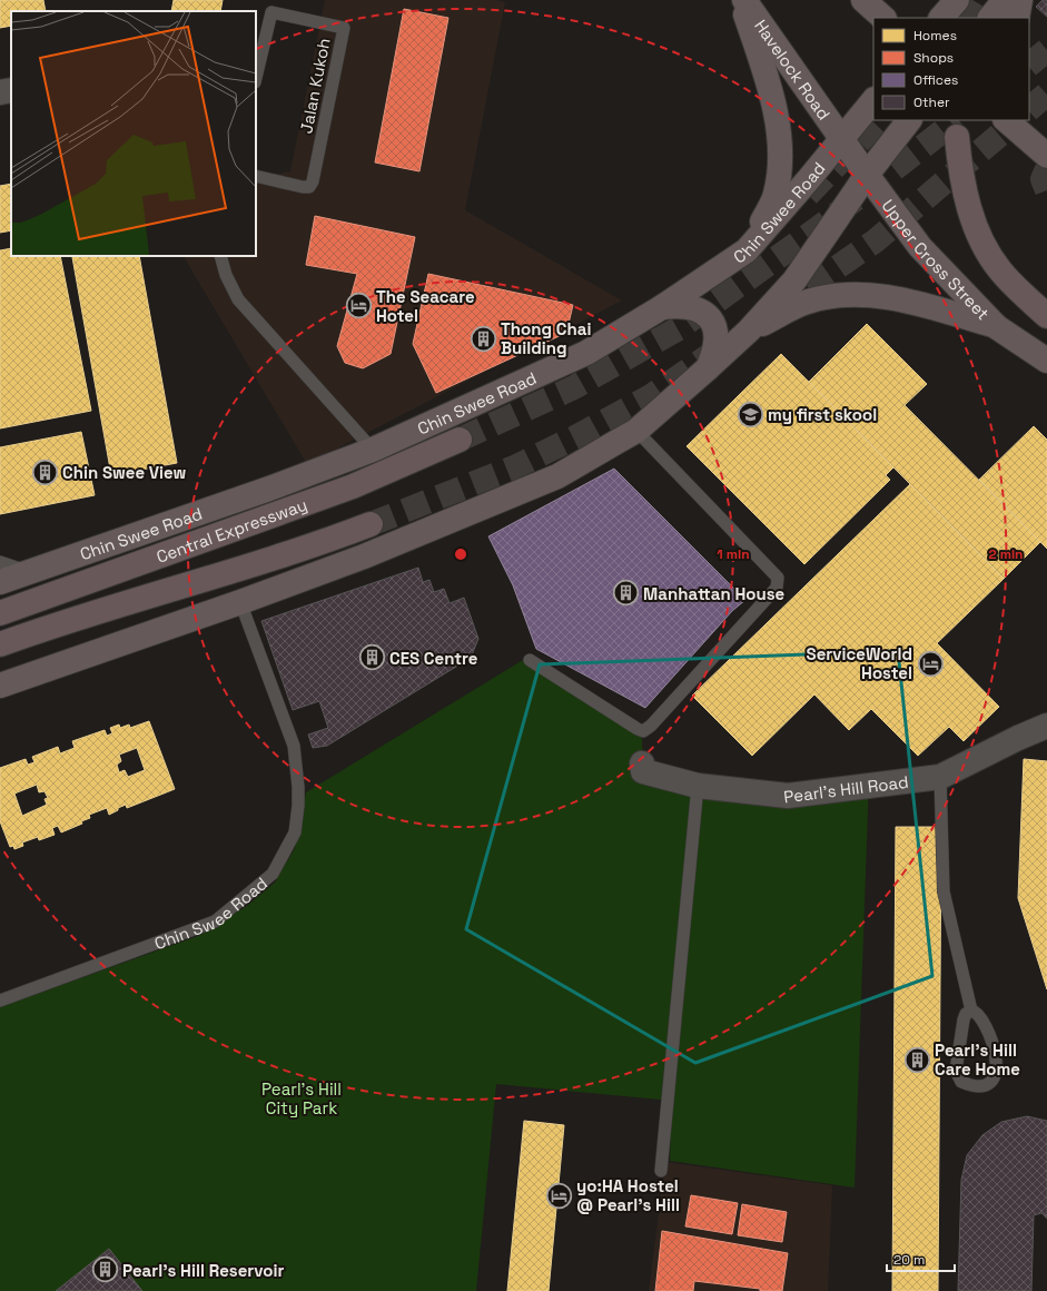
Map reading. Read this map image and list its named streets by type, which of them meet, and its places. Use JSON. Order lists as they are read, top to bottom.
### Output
{
  "streets": {
    "highway": ["Central Expressway"],
    "main road": ["Havelock Road", "Chin Swee Road", "Upper Cross Street"],
    "street": ["Pearl's Hill Road"],
    "lane": ["Jalan Kukoh"]
  },
  "crossings": [
    ["Havelock Road", "Chin Swee Road"],
    ["Havelock Road", "Upper Cross Street"],
    ["Chin Swee Road", "Upper Cross Street"]
  ],
  "parks": ["Pearl's Hill City Park"],
  "places": {
    "hotel": ["The Seacare Hotel", "ServiceWorld Hostel", "yo:HA Hostel @ Pearl's Hill"],
    "building": [
      "Thong Chai Building",
      "Chin Swee View",
      "Manhattan House",
      "CES Centre",
      "Pearl's Hill Care Home",
      "Pearl's Hill Reservoir"
    ],
    "school or university": ["my first skool"]
  },
  "legend": [
    "Homes",
    "Shops",
    "Offices",
    "Other"
  ],
  "scale_bar": "20 m",
  "rings": ["1 min", "2 min"]
}
